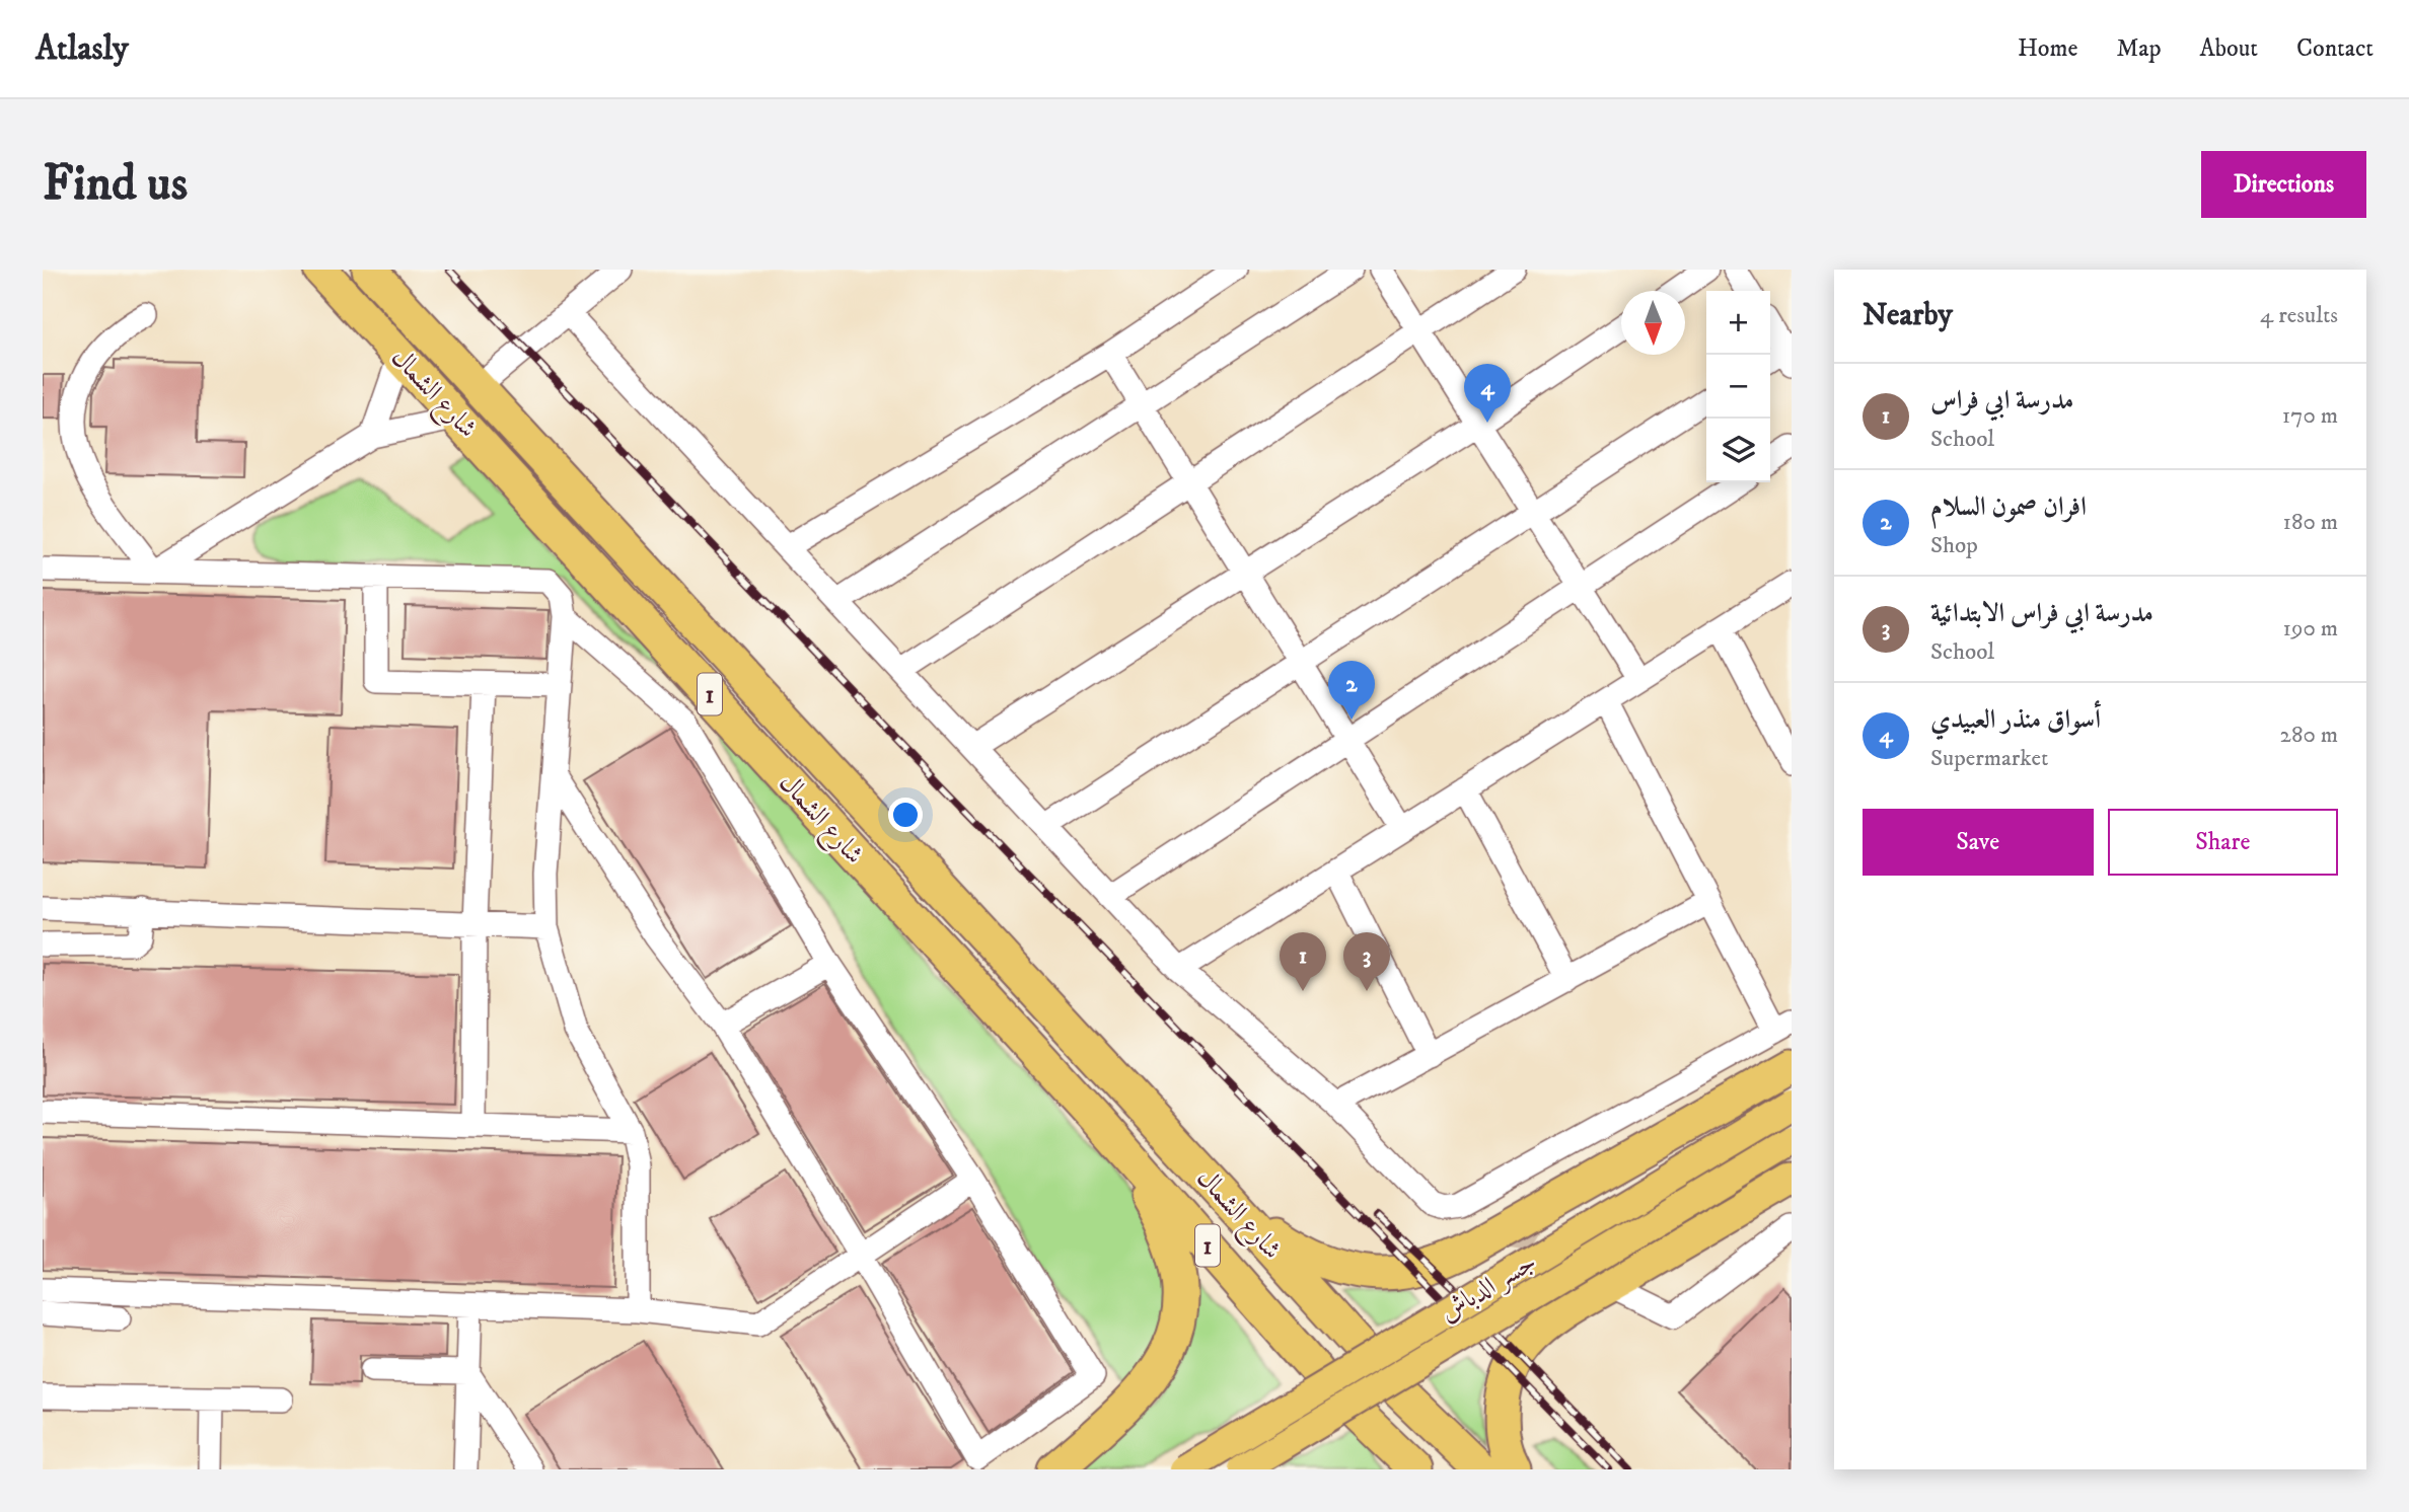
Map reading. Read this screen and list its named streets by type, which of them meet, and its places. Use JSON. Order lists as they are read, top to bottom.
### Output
{
  "streets": {
    "highway": ["شارع الشمال", "1"],
    "main road": ["جسر الدباش"]
  },
  "north": "bottom",
  "page": {
    "header": "Atlasly",
    "nav": [
      "Home",
      "Map",
      "About",
      "Contact"
    ],
    "buttons": [
      "Directions",
      ["Save", "Share"]
    ],
    "title": "Find us",
    "heading": ["Nearby", "4 results"],
    "map_buttons": ["+", "−"],
    "list": [
      {
        "mark": "1",
        "name": "مدرسة ابي فراس",
        "note": "School",
        "value": "170 m"
      },
      {
        "mark": "2",
        "name": "افران صمون السلام",
        "note": "Shop",
        "value": "180 m"
      },
      {
        "mark": "3",
        "name": "مدرسة ابي فراس الابتدائية",
        "note": "School",
        "value": "190 m"
      },
      {
        "mark": "4",
        "name": "أسواق منذر العبيدي",
        "note": "Supermarket",
        "value": "280 m"
      }
    ],
    "pins": [
      "4",
      "2",
      "1",
      "3"
    ]
  }
}
